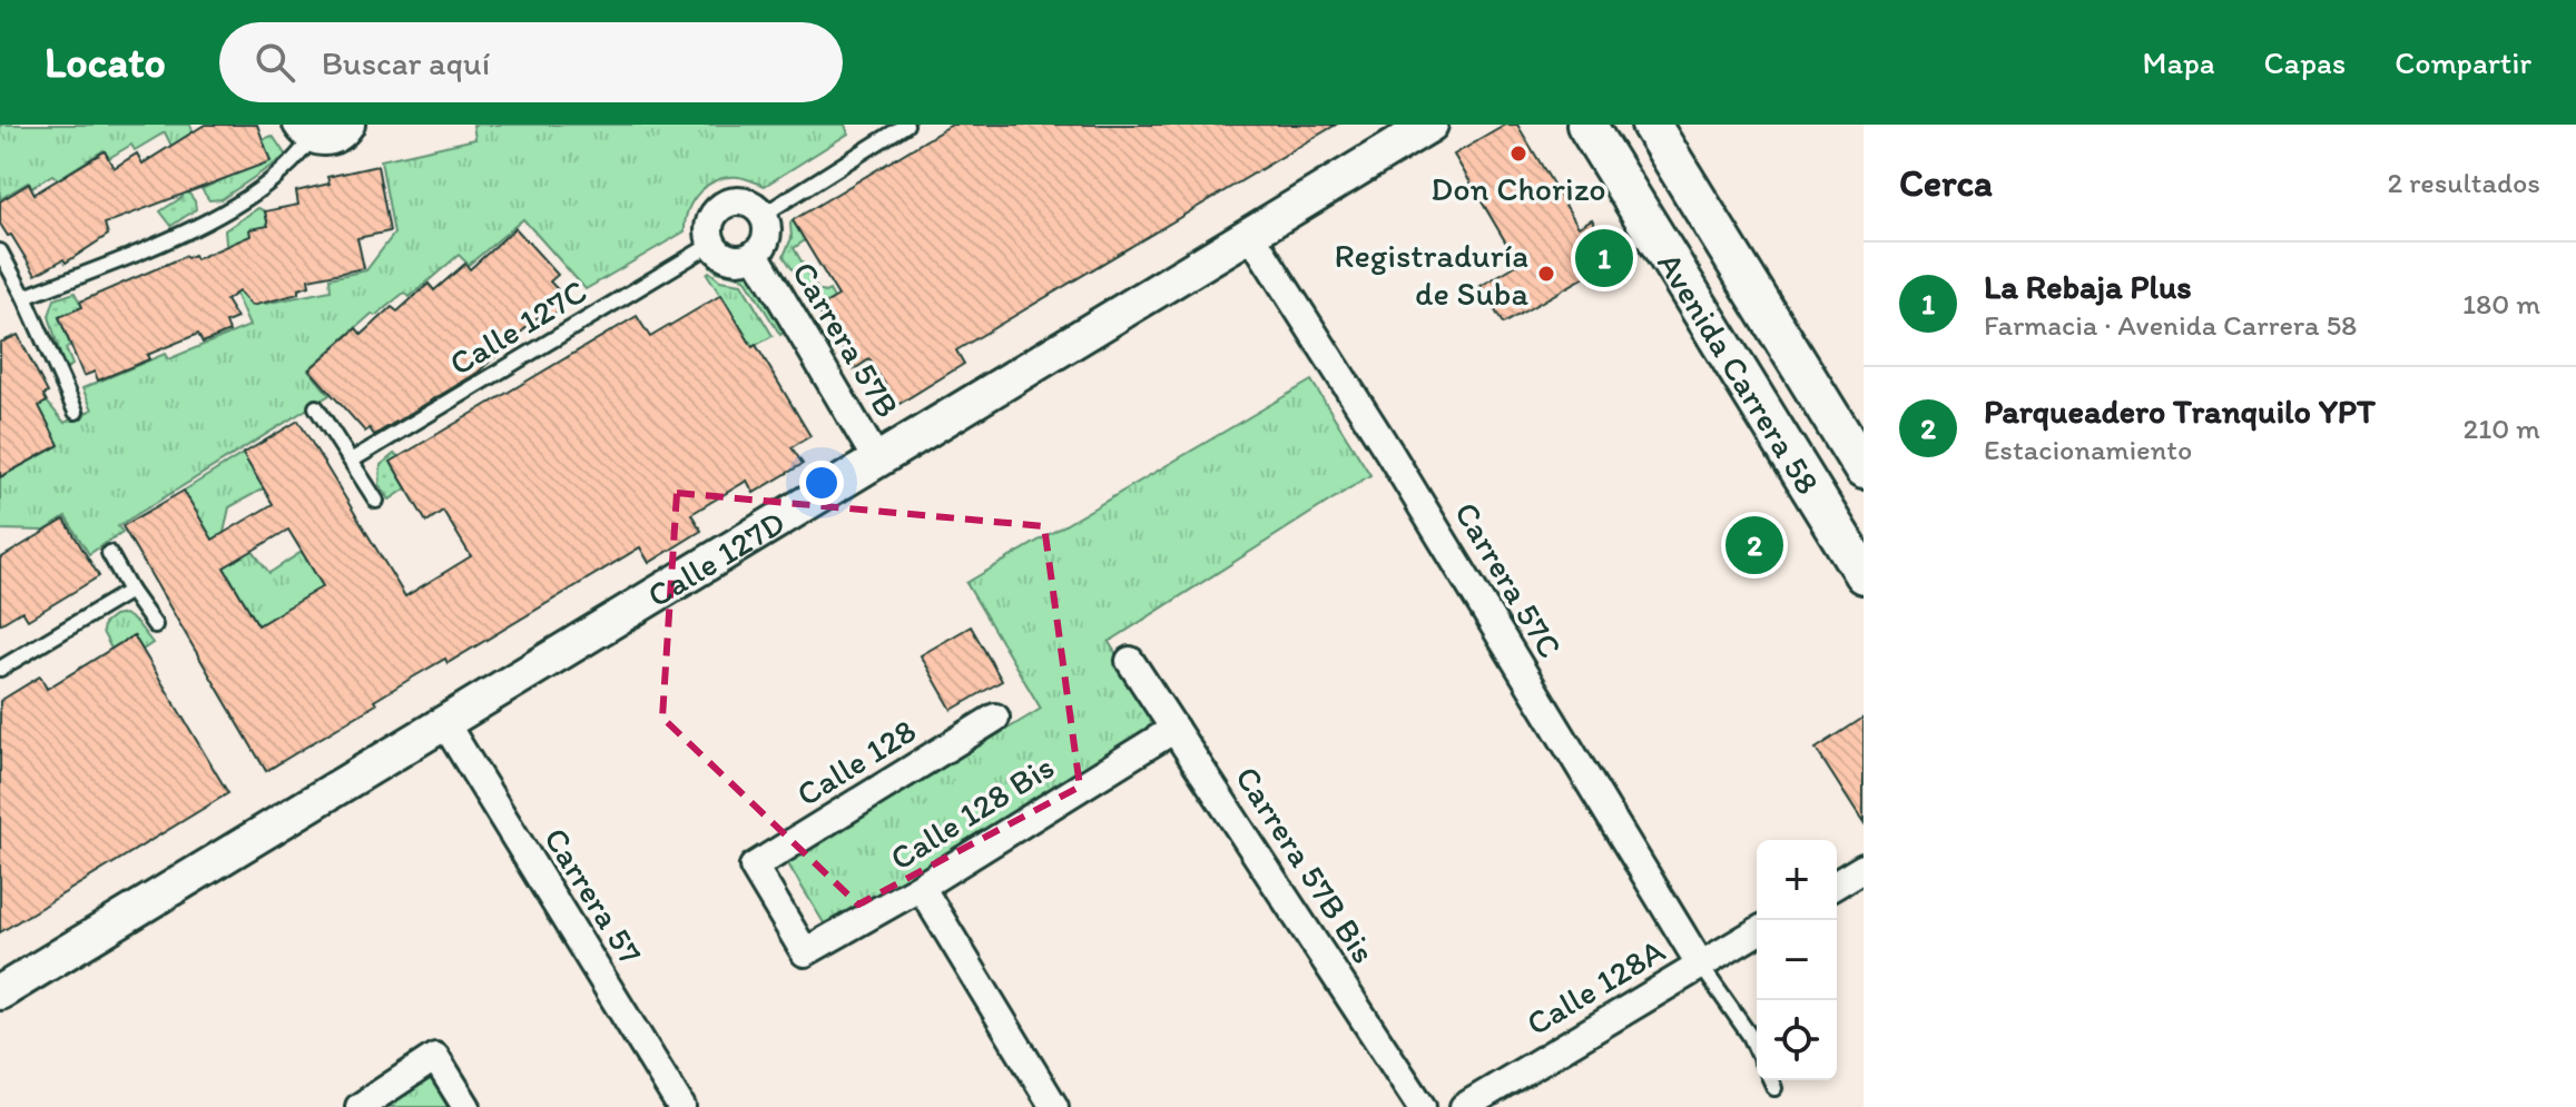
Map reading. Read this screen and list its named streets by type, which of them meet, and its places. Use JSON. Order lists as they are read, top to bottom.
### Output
{
  "streets": {
    "main road": ["Avenida Carrera 58"],
    "street": [
      "Carrera 57B",
      "Calle 127D",
      "Carrera 57C",
      "Calle 128",
      "Calle 128 Bis",
      "Carrera 57B Bis",
      "Carrera 57",
      "Calle 128A"
    ],
    "lane": ["Calle 127C"]
  },
  "crossings": [
    ["Calle 127C", "Carrera 57B"],
    ["Carrera 57B", "Calle 127D"],
    ["Calle 127D", "Carrera 57C"],
    ["Calle 127D", "Carrera 57"],
    ["Carrera 57C", "Calle 128A"],
    ["Calle 128", "Calle 128 Bis"],
    ["Calle 128 Bis", "Carrera 57B Bis"]
  ],
  "places": ["Don Chorizo", "Registraduría de Suba"],
  "page": {
    "header": "Locato",
    "search": "Buscar aquí",
    "nav": ["Mapa", "Capas", "Compartir"],
    "heading": ["Cerca", "2 resultados"],
    "pins": ["1", "2"],
    "list": [
      {
        "mark": "1",
        "name": "La Rebaja Plus",
        "note": "Farmacia · Avenida Carrera 58",
        "value": "180 m"
      },
      {
        "mark": "2",
        "name": "Parqueadero Tranquilo YPT",
        "note": "Estacionamiento",
        "value": "210 m"
      }
    ],
    "map_buttons": ["+", "−"]
  }
}
